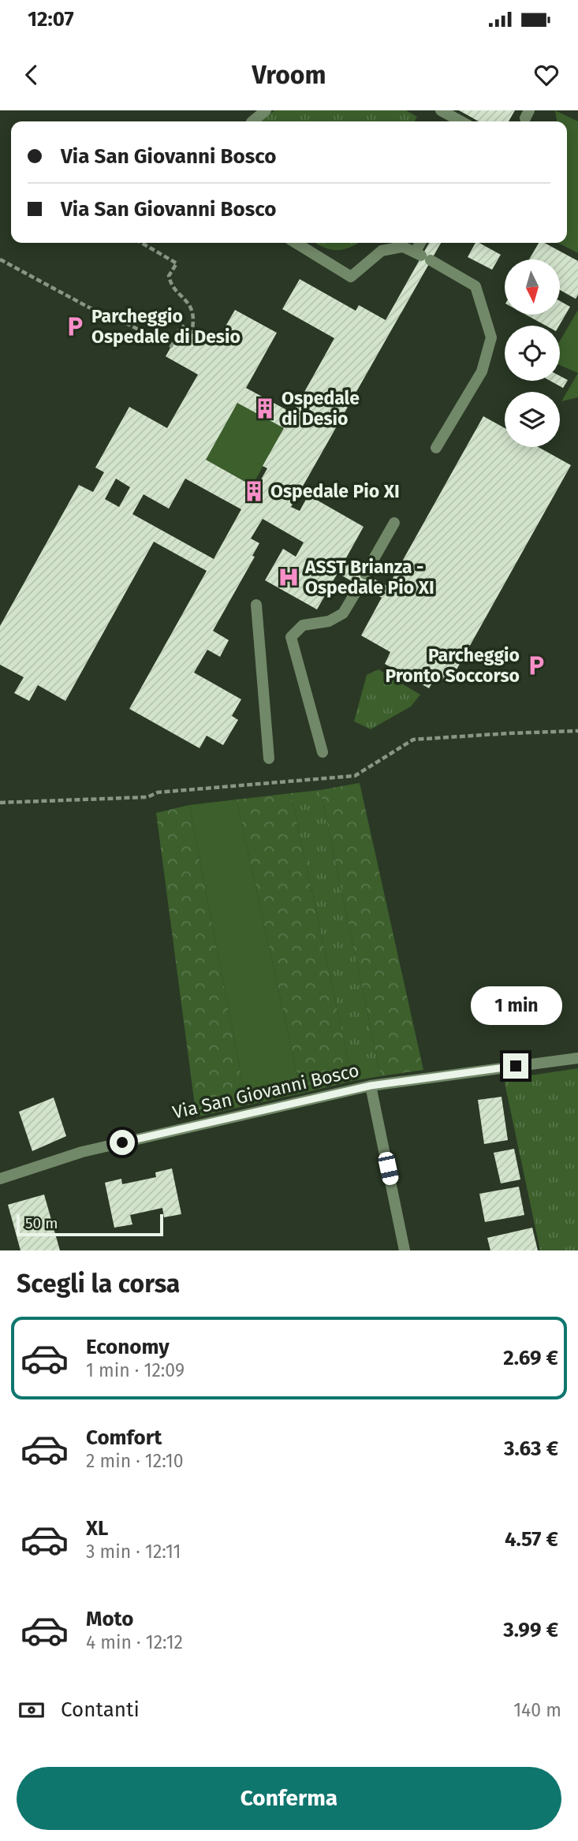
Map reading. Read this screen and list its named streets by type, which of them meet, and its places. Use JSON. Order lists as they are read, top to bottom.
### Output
{
  "streets": {
    "street": ["Via San Giovanni Bosco"]
  },
  "places": {
    "parking": ["Parcheggio Ospedale di Desio", "Parcheggio Pronto Soccorso"],
    "building": ["Ospedale di Desio", "Ospedale Pio XI"],
    "hospital": ["ASST Brianza - Ospedale Pio XI"]
  },
  "scale_bar": "50 m",
  "north": "bottom",
  "page": {
    "status": "12:07",
    "header": "Vroom",
    "banner": ["Via San Giovanni Bosco", "Via San Giovanni Bosco"],
    "bubble": "1 min",
    "scale": "50 m",
    "heading": "Scegli la corsa",
    "list": [
      {
        "name": "Economy",
        "note": "1 min · 12:09",
        "value": "2.69 €"
      },
      {
        "name": "Comfort",
        "note": "2 min · 12:10",
        "value": "3.63 €"
      },
      {
        "name": "XL",
        "note": "3 min · 12:11",
        "value": "4.57 €"
      },
      {
        "name": "Moto",
        "note": "4 min · 12:12",
        "value": "3.99 €"
      }
    ],
    "pay": ["Contanti", "140 m"],
    "buttons": "Conferma"
  }
}
